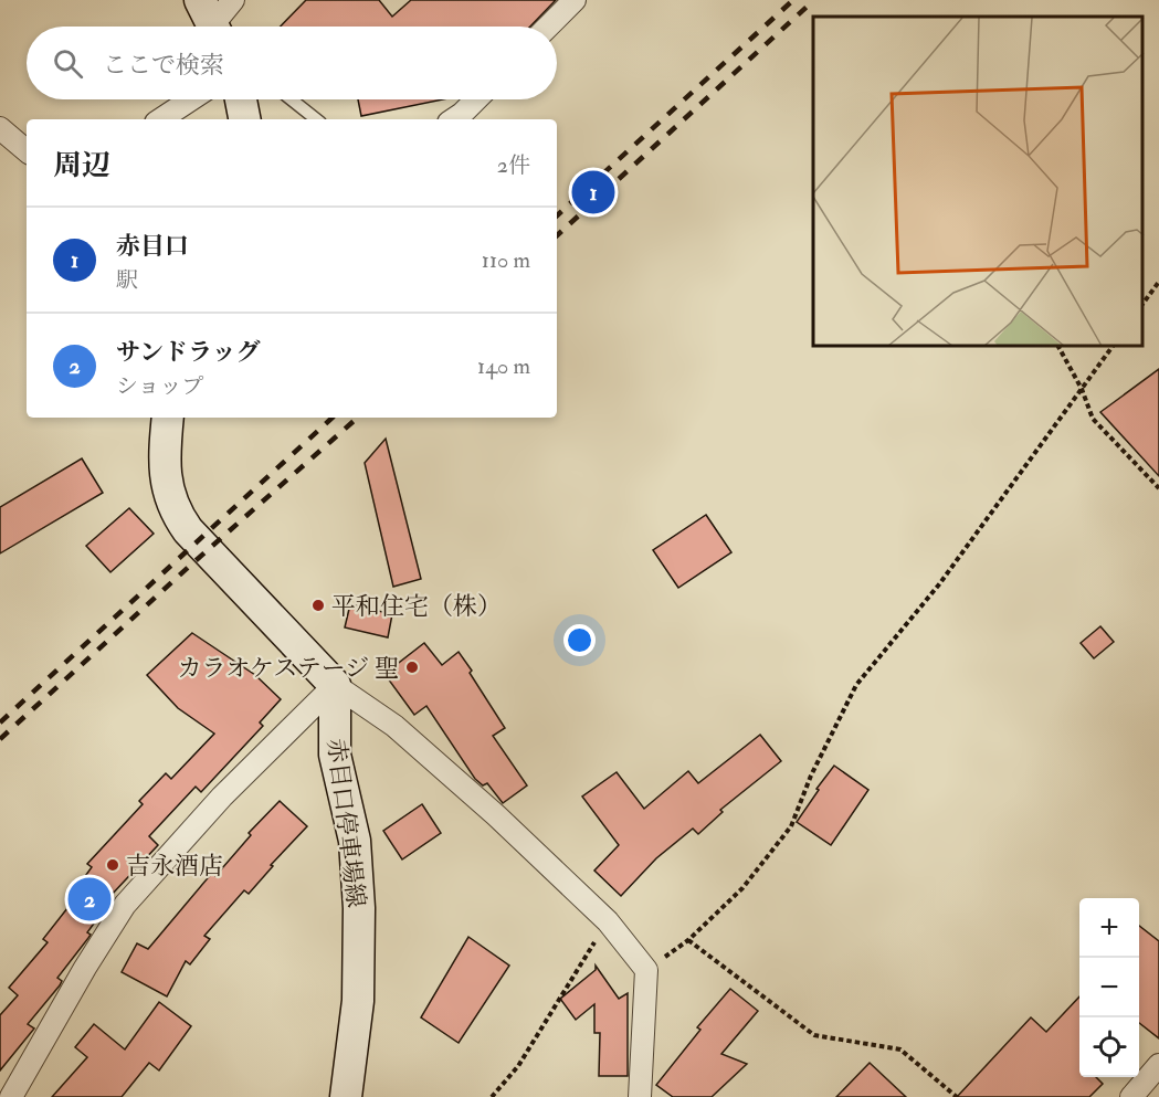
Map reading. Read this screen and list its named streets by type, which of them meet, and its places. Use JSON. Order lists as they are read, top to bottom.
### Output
{
  "streets": {
    "main road": ["赤目口停車場線"]
  },
  "places": ["平和住宅（株）", "カラオケステージ 聖", "吉永酒店"],
  "page": {
    "search": "ここで検索",
    "heading": ["周辺", "2件"],
    "pins": ["1", "2"],
    "list": [
      {
        "mark": "1",
        "name": "赤目口",
        "note": "駅",
        "value": "110 m"
      },
      {
        "mark": "2",
        "name": "サンドラッグ",
        "note": "ショップ",
        "value": "140 m"
      }
    ],
    "map_buttons": ["+", "−"]
  }
}
